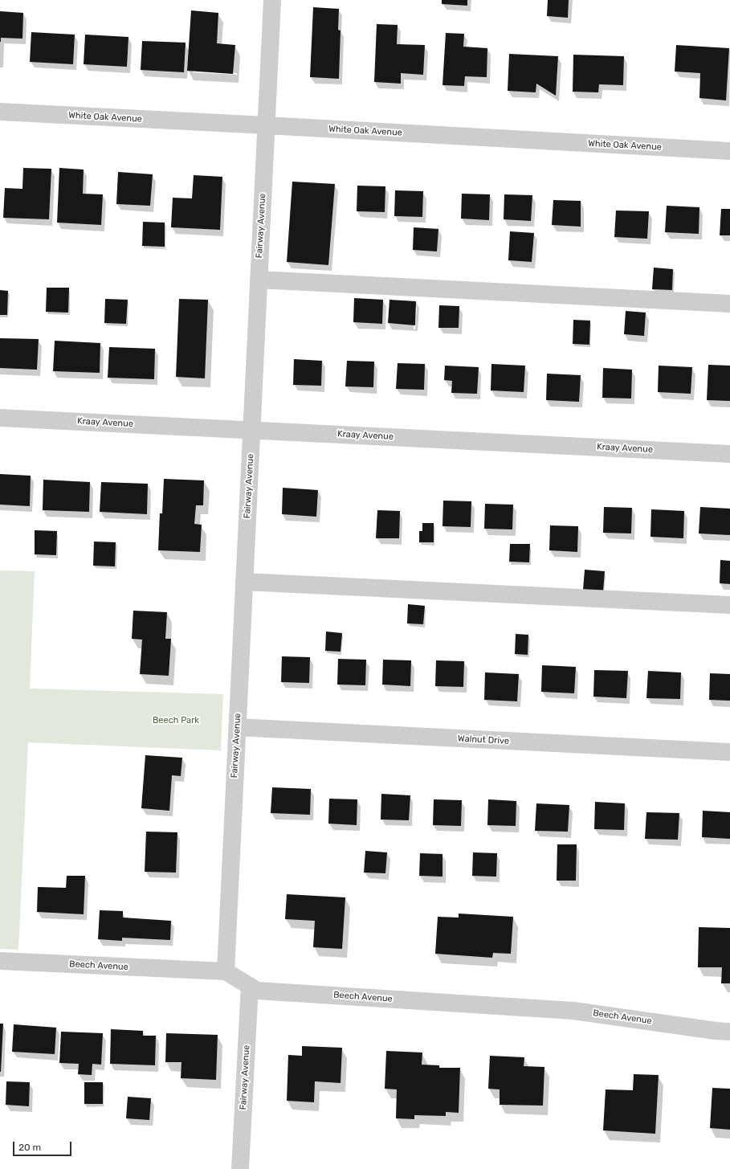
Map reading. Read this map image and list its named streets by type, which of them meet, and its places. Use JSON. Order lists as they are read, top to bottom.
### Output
{
  "streets": {
    "street": [
      "White Oak Avenue",
      "Fairway Avenue",
      "Kraay Avenue",
      "Walnut Drive",
      "Beech Avenue"
    ]
  },
  "crossings": [
    ["White Oak Avenue", "Fairway Avenue"],
    ["Fairway Avenue", "Kraay Avenue"],
    ["Fairway Avenue", "Walnut Drive"],
    ["Fairway Avenue", "Beech Avenue"]
  ],
  "parks": ["Beech Park"],
  "scale_bar": "20 m"
}
